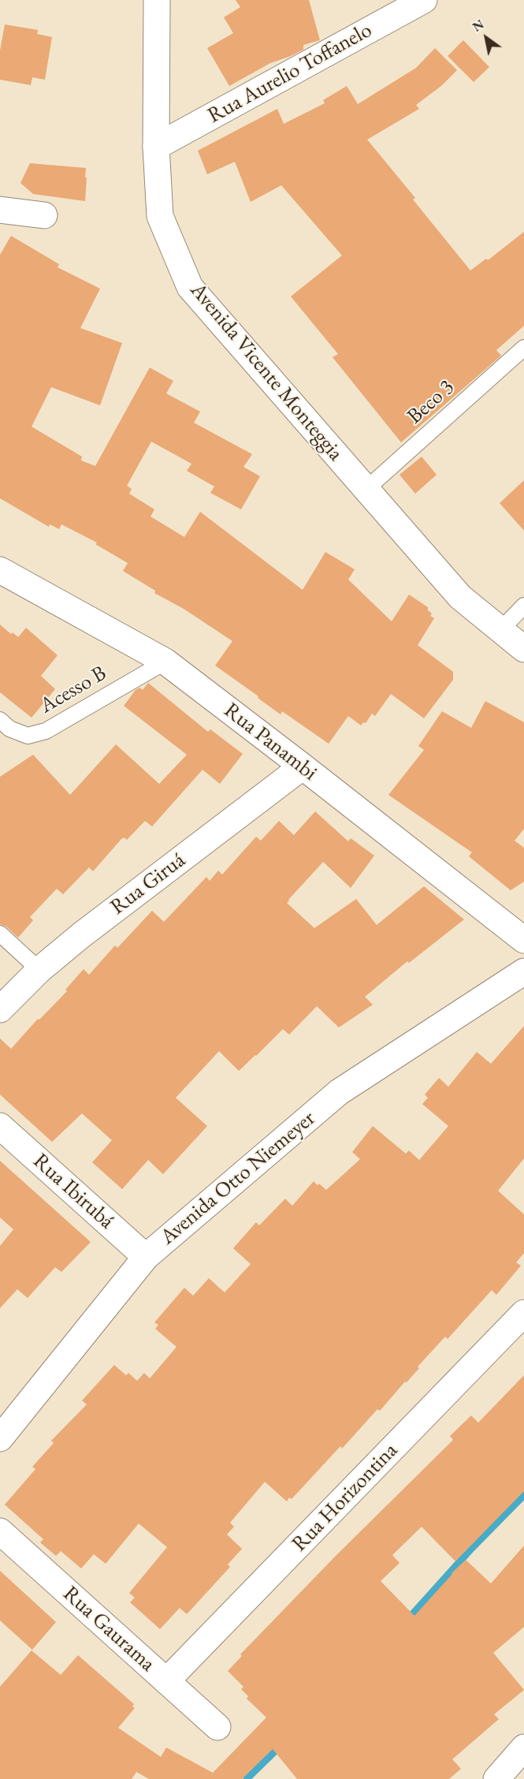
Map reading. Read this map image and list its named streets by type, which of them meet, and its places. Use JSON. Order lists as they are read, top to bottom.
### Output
{
  "streets": {
    "street": [
      "Rua Aurelio Toffanelo",
      "Avenida Vicente Monteggia",
      "Rua Panambi",
      "Rua Giruá",
      "Avenida Otto Niemeyer",
      "Rua Ibirubá",
      "Rua Horizontina",
      "Rua Gaurama"
    ],
    "lane": ["Beco 3", "Acesso B"]
  },
  "crossings": [
    ["Rua Aurelio Toffanelo", "Avenida Vicente Monteggia"],
    ["Avenida Vicente Monteggia", "Beco 3"],
    ["Acesso B", "Rua Panambi"],
    ["Rua Panambi", "Rua Giruá"],
    ["Avenida Otto Niemeyer", "Rua Ibirubá"],
    ["Rua Horizontina", "Rua Gaurama"]
  ],
  "north": "top left"
}
